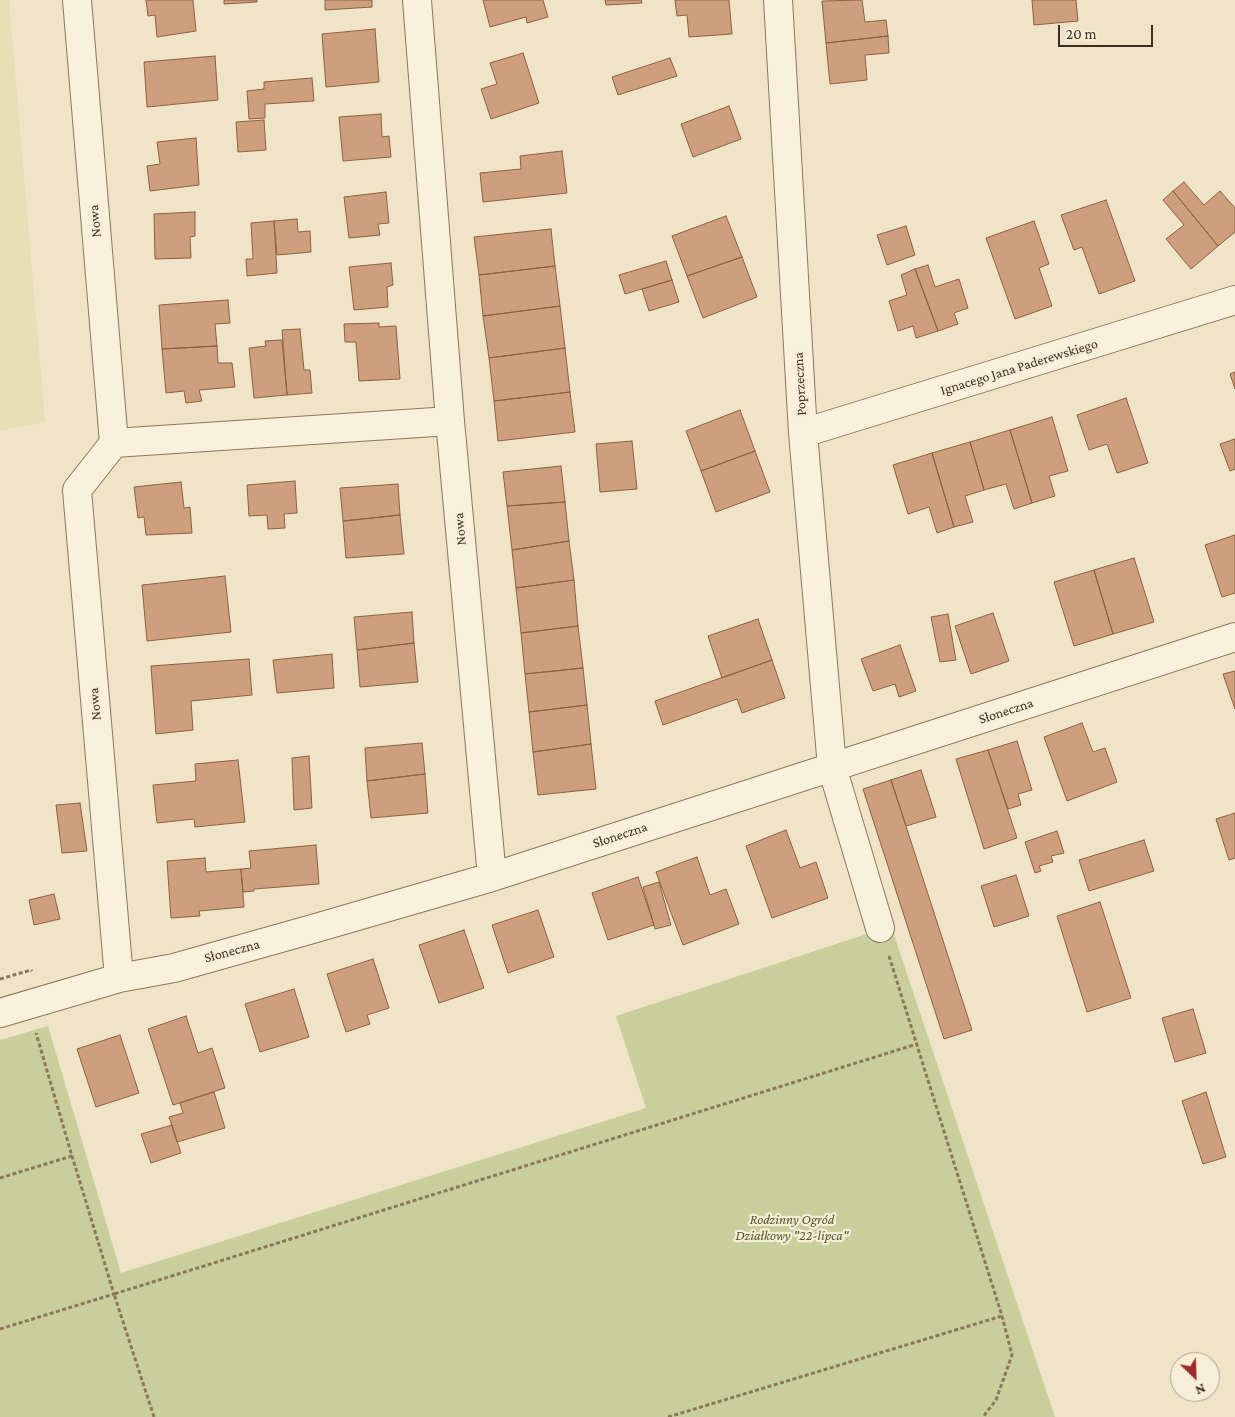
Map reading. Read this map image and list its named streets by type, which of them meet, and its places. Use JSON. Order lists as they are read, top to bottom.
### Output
{
  "streets": {
    "street": [
      "Nowa",
      "Ignacego Jana Paderewskiego",
      "Poprzeczna",
      "Słoneczna"
    ]
  },
  "crossings": [
    ["Nowa", "Słoneczna"],
    ["Ignacego Jana Paderewskiego", "Poprzeczna"],
    ["Poprzeczna", "Słoneczna"]
  ],
  "parks": ["Rodzinny Ogród Działkowy \"22-lipca\""],
  "scale_bar": "20 m",
  "north": "bottom right"
}
